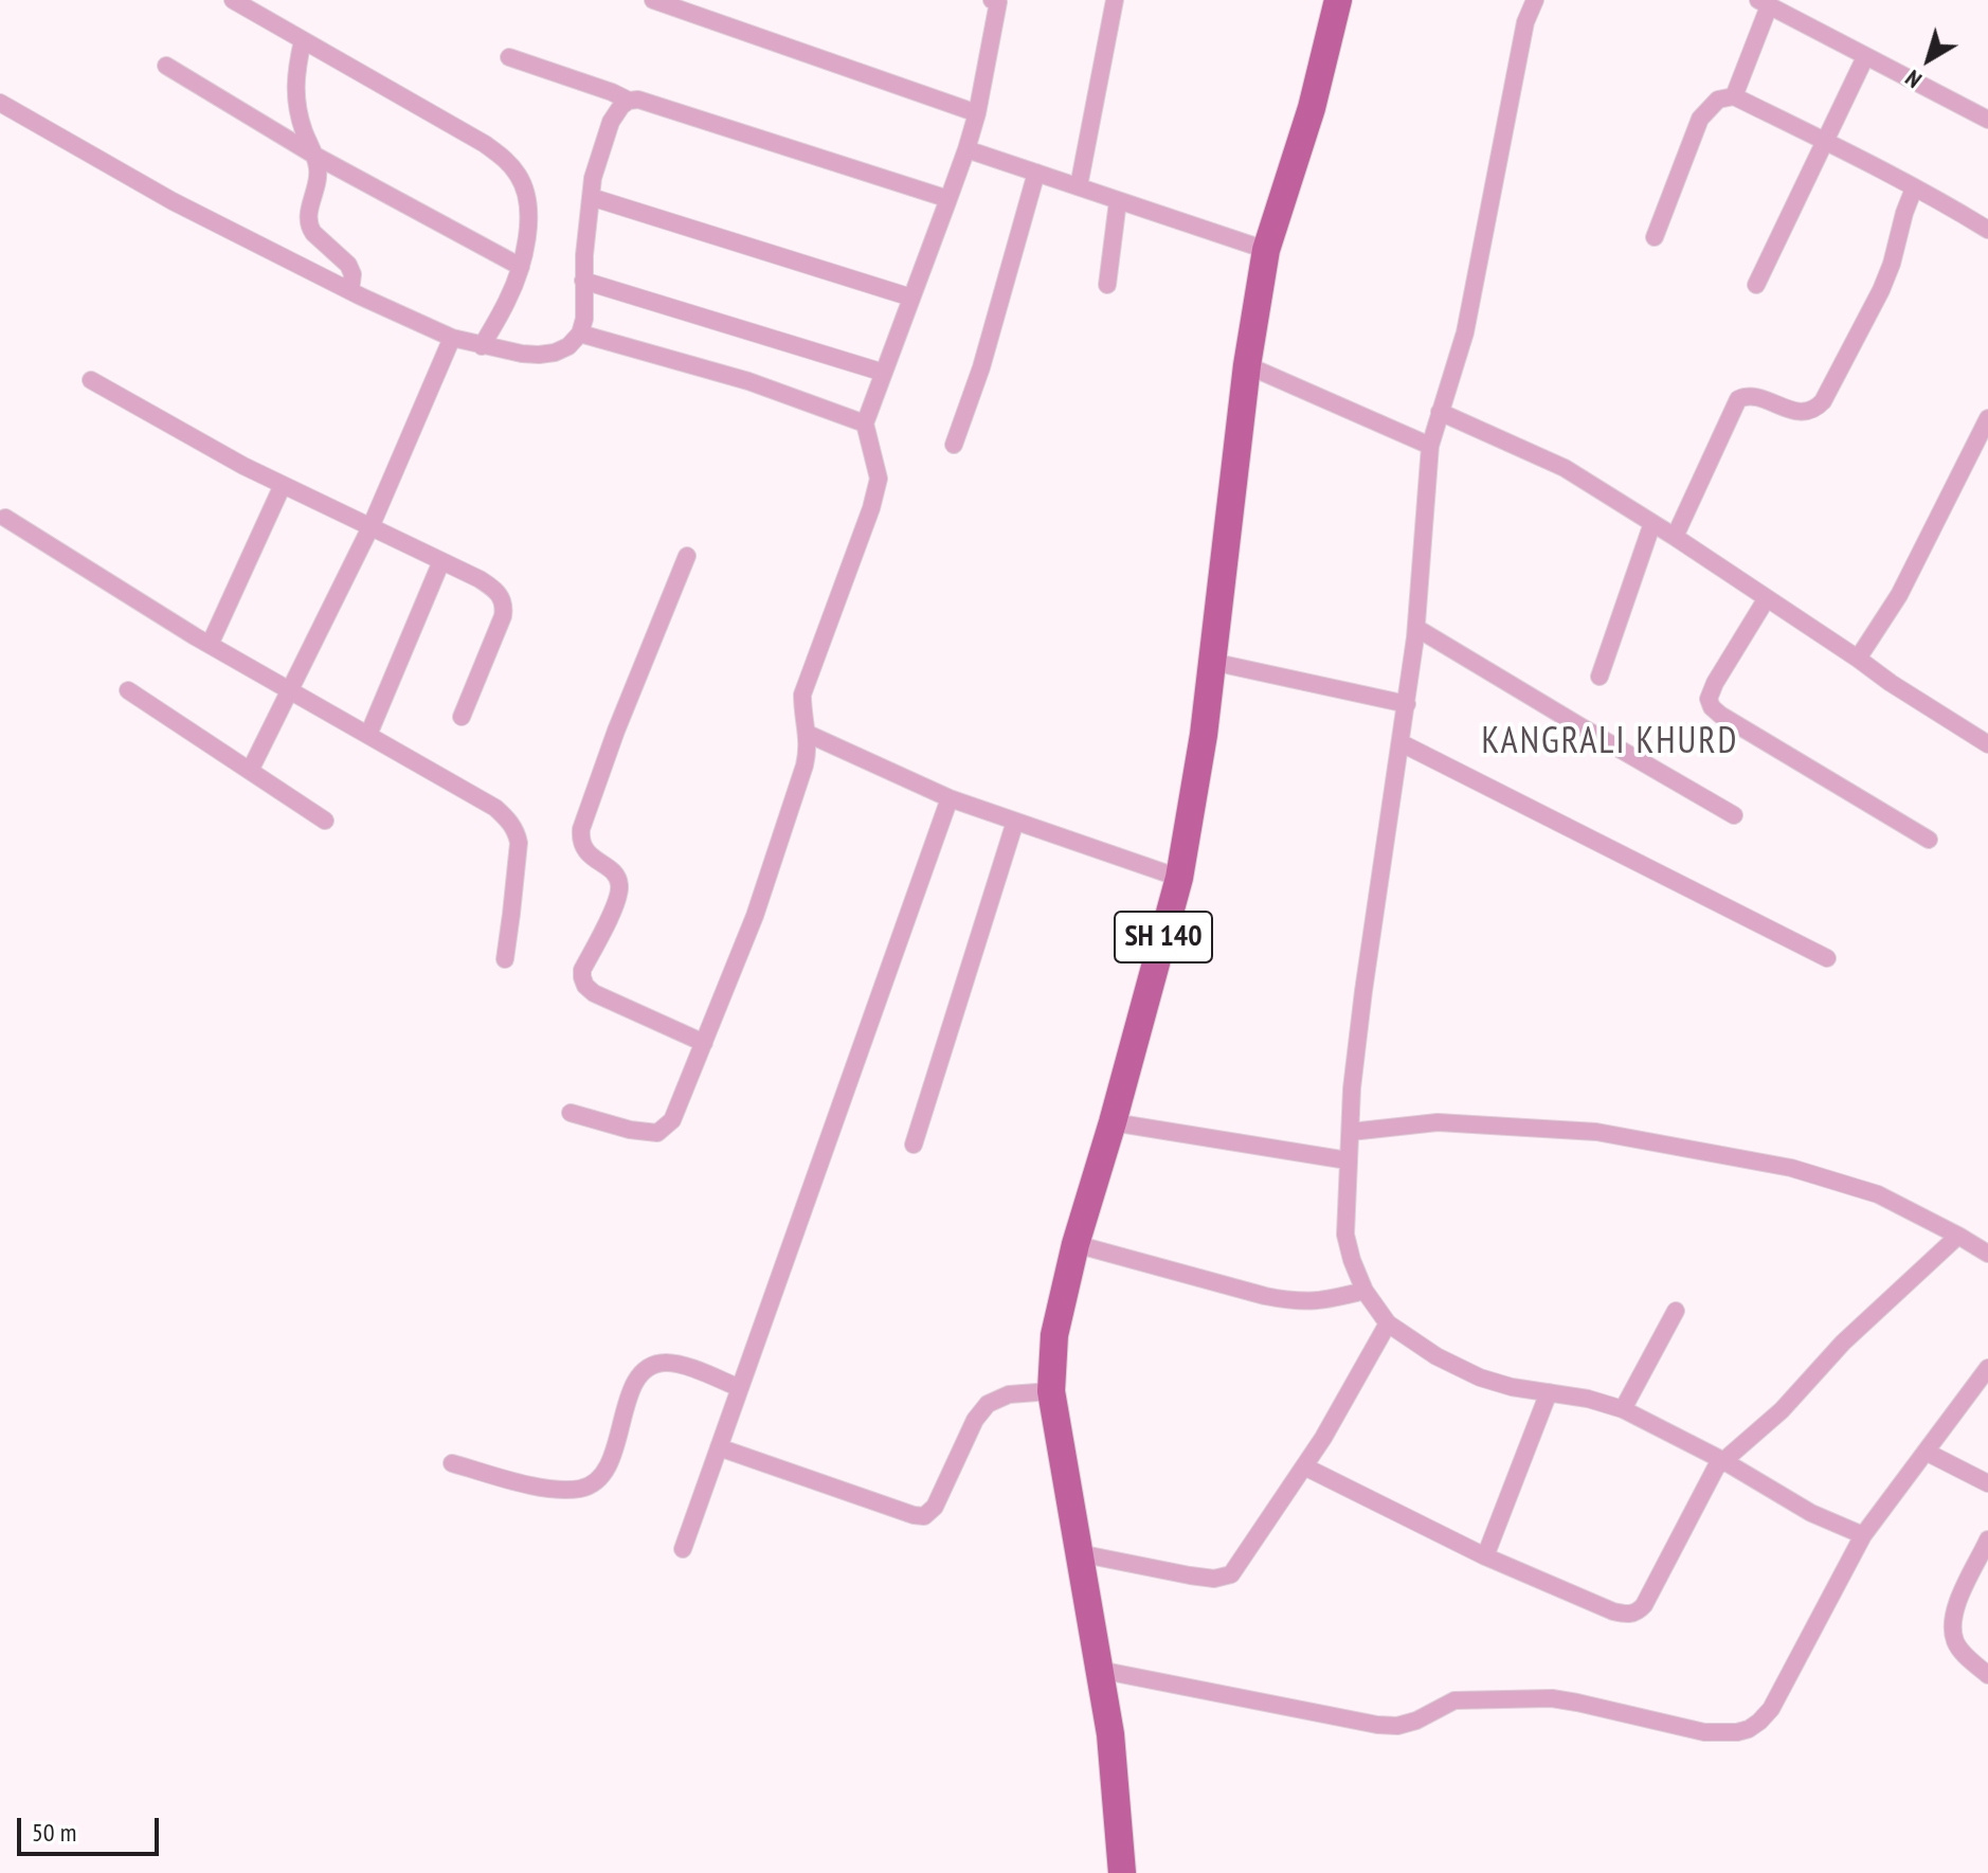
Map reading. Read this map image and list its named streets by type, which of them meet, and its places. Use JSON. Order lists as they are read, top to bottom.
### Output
{
  "streets": {
    "main road": ["SH 140"]
  },
  "districts": ["KANGRALI KHURD"],
  "scale_bar": "50 m",
  "north": "bottom left"
}
